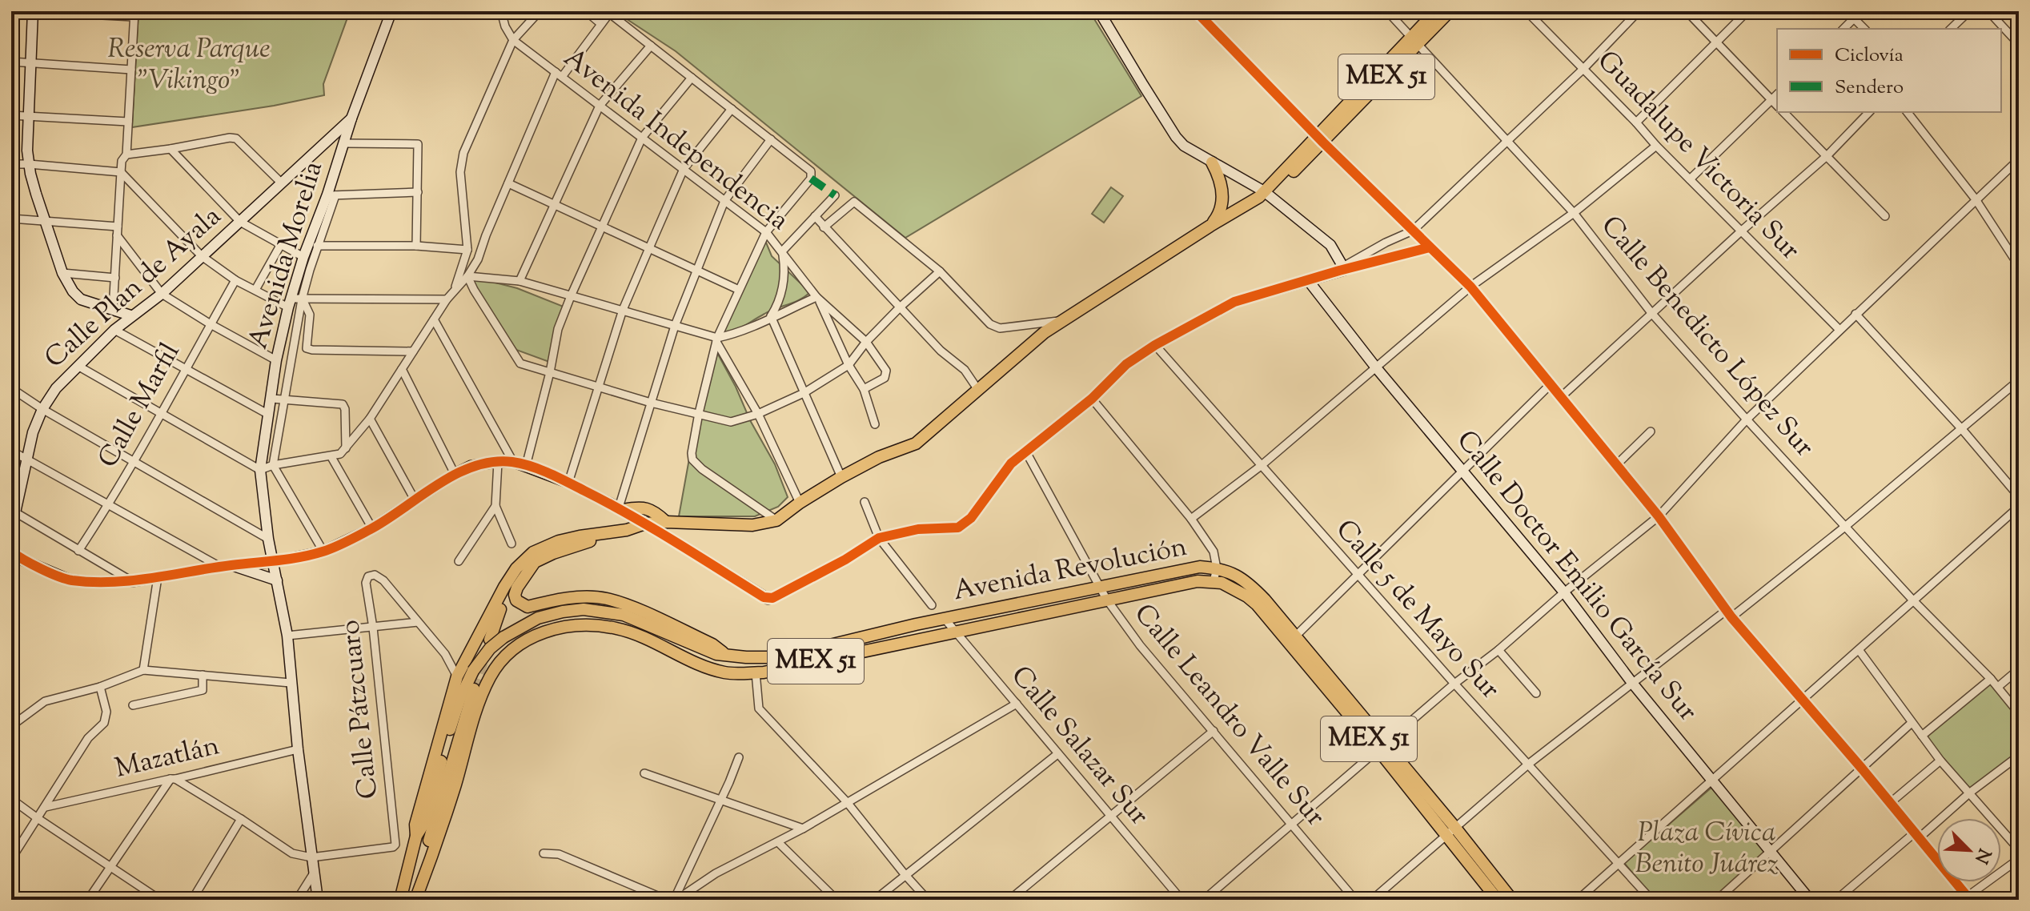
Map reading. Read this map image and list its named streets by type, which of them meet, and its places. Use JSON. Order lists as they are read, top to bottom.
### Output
{
  "streets": {
    "main road": ["MEX 51", "Avenida Revolución"],
    "street": [
      "Avenida Independencia",
      "Guadalupe Victoria Sur",
      "Avenida Morelia",
      "Calle Plan de Ayala",
      "Calle Benedicto López Sur",
      "Calle Marfil",
      "Calle Doctor Emilio García Sur",
      "Calle 5 de Mayo Sur",
      "Calle Pátzcuaro",
      "Calle Leandro Valle Sur",
      "Calle Salazar Sur",
      "Mazatlán"
    ]
  },
  "crossings": [
    ["MEX 51", "Calle Benedicto López Sur"],
    ["MEX 51", "Avenida Revolución"],
    ["Avenida Morelia", "Calle Plan de Ayala"],
    ["Avenida Morelia", "Calle Pátzcuaro"],
    ["Avenida Morelia", "Mazatlán"],
    ["Avenida Revolución", "Calle Leandro Valle Sur"],
    ["Avenida Revolución", "Calle Salazar Sur"]
  ],
  "parks": ["Reserva Parque \"Vikingo\"", "Plaza Cívica Benito Juárez"],
  "legend": ["Ciclovía", "Sendero"],
  "north": "bottom right"
}
